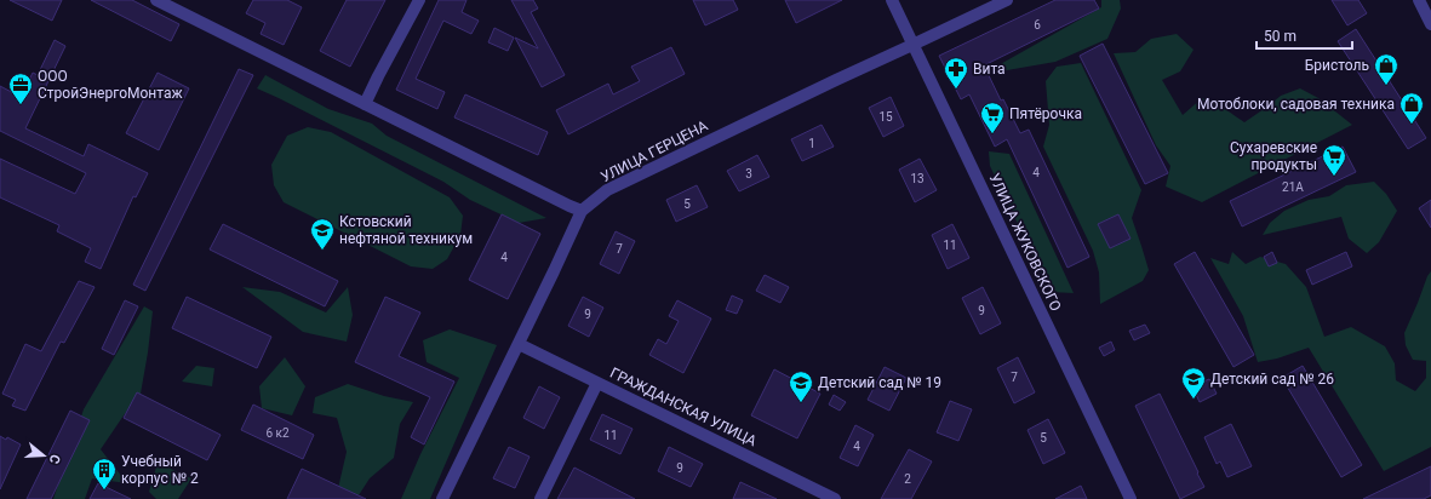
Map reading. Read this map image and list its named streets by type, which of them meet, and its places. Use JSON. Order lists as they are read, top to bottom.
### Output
{
  "streets": {
    "street": ["УЛИЦА ГЕРЦЕНА", "УЛИЦА ЖУКОВСКОГО", "ГРАЖДАНСКАЯ УЛИЦА"]
  },
  "crossings": [
    ["УЛИЦА ГЕРЦЕНА", "УЛИЦА ЖУКОВСКОГО"],
    ["УЛИЦА ГЕРЦЕНА", "ГРАЖДАНСКАЯ УЛИЦА"]
  ],
  "places": {
    "shop": ["Бристоль", "Мотоблоки, садовая техника"],
    "pharmacy": ["Вита"],
    "office": ["ООО СтройЭнергоМонтаж"],
    "supermarket": ["Пятёрочка", "Сухаревские продукты"],
    "school or university": ["Кстовский нефтяной техникум", "Детский сад № 26", "Детский сад № 19"],
    "building": ["Учебный корпус № 2"]
  },
  "house_numbers": [
    "6",
    "15",
    "1",
    "4",
    "3",
    "13",
    "21А",
    "5",
    "11",
    "7",
    "4",
    "9",
    "9",
    "7",
    "6 к2",
    "11",
    "5",
    "4",
    "9",
    "2"
  ],
  "scale_bar": "50 m",
  "north": "right"
}
